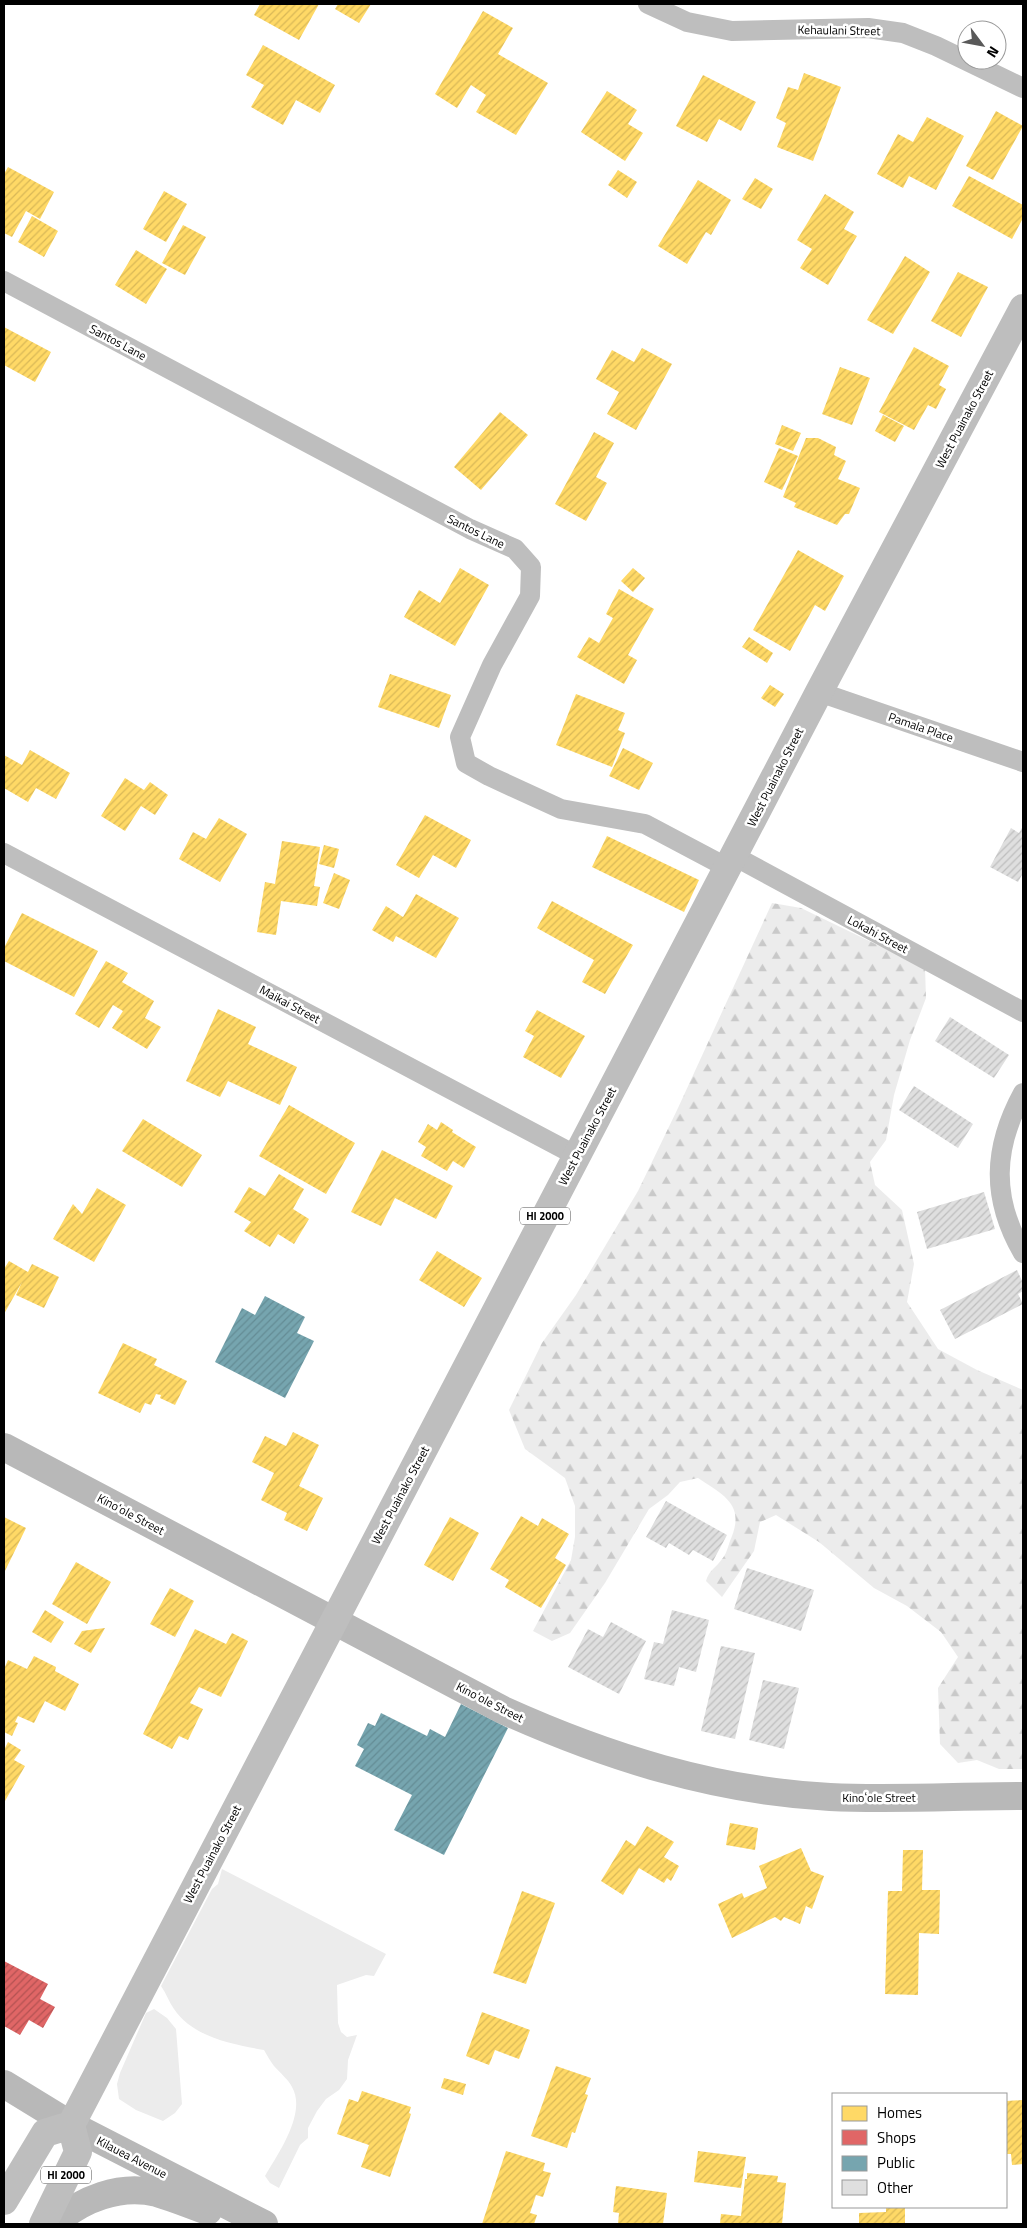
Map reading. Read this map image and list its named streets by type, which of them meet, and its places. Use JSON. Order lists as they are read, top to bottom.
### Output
{
  "streets": {
    "highway": ["West Puainako Street", "HI 2000"],
    "street": [
      "Kehaulani Street",
      "Santos Lane",
      "Pamala Place",
      "Lokahi Street",
      "Maikai Street",
      "Kinoʻole Street",
      "Kilauea Avenue"
    ]
  },
  "crossings": [
    ["Santos Lane", "West Puainako Street"],
    ["Santos Lane", "Lokahi Street"],
    ["West Puainako Street", "Pamala Place"],
    ["West Puainako Street", "Lokahi Street"],
    ["West Puainako Street", "Maikai Street"],
    ["West Puainako Street", "HI 2000"],
    ["West Puainako Street", "Kinoʻole Street"],
    ["West Puainako Street", "Kilauea Avenue"],
    ["HI 2000", "Kilauea Avenue"]
  ],
  "legend": [
    "Homes",
    "Shops",
    "Public",
    "Other"
  ],
  "north": "bottom right"
}
